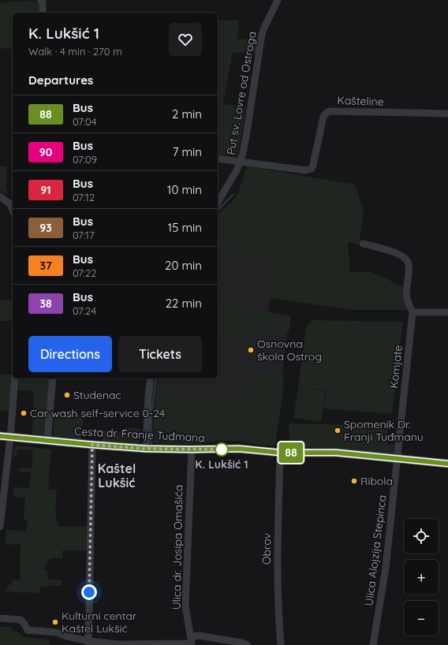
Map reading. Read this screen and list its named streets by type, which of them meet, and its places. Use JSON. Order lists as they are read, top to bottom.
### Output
{
  "streets": {
    "main road": ["Cesta dr. Franje Tuđmana"],
    "street": [
      "Put sv. Lovre od Ostroga",
      "Kašteline",
      "Komjate",
      "Ulica dr. Josipa Omašića",
      "Obrov",
      "Ulica Alojzija Stepinca"
    ]
  },
  "crossings": [
    ["Put sv. Lovre od Ostroga", "Kašteline"],
    ["Komjate", "Cesta dr. Franje Tuđmana"],
    ["Komjate", "Ulica Alojzija Stepinca"],
    ["Cesta dr. Franje Tuđmana", "Ulica dr. Josipa Omašića"],
    ["Cesta dr. Franje Tuđmana", "Obrov"],
    ["Cesta dr. Franje Tuđmana", "Ulica Alojzija Stepinca"]
  ],
  "districts": ["Kaštel Lukšić"],
  "places": [
    "Osnovna škola Ostrog",
    "Studenac",
    "Car wash self-service 0-24",
    "Spomenik Dr. Franji Tuđmanu",
    "K. Lukšić 1",
    "Ribola",
    "Kulturni centar Kaštel Lukšić"
  ],
  "lines": ["bus line 88"],
  "page": {
    "on_map": "88",
    "heading": [
      ["K. Lukšić 1", "Walk · 4 min · 270 m"],
      "Departures"
    ],
    "list": [
      {
        "mark": "88",
        "name": "Bus",
        "note": "07:04",
        "value": "2 min"
      },
      {
        "mark": "90",
        "name": "Bus",
        "note": "07:09",
        "value": "7 min"
      },
      {
        "mark": "91",
        "name": "Bus",
        "note": "07:12",
        "value": "10 min"
      },
      {
        "mark": "93",
        "name": "Bus",
        "note": "07:17",
        "value": "15 min"
      },
      {
        "mark": "37",
        "name": "Bus",
        "note": "07:22",
        "value": "20 min"
      },
      {
        "mark": "38",
        "name": "Bus",
        "note": "07:24",
        "value": "22 min"
      }
    ],
    "buttons": ["Directions", "Tickets"],
    "map_buttons": ["+", "−"]
  }
}
